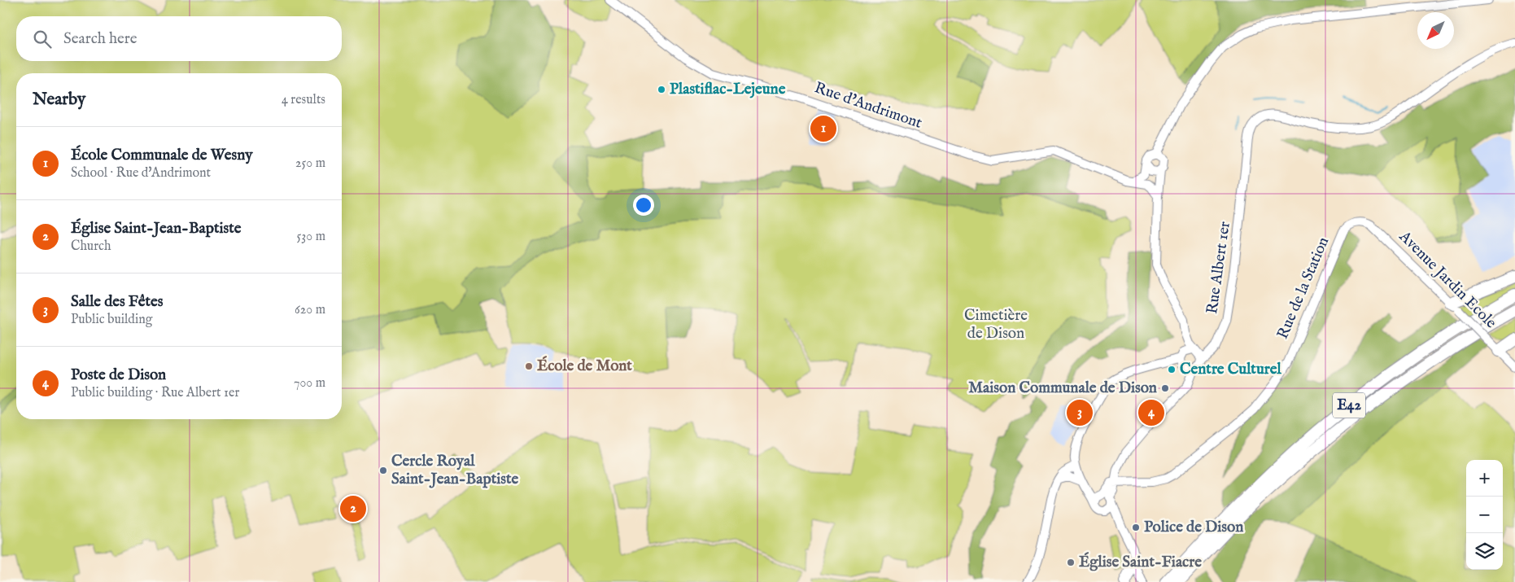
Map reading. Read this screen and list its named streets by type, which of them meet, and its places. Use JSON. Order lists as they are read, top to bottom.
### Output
{
  "streets": {
    "highway": ["E42"],
    "main road": [
      "Rue d'Andrimont",
      "Rue Albert 1er",
      "Avenue Jardin Ecole",
      "Rue de la Station"
    ]
  },
  "crossings": [
    ["Avenue Jardin Ecole", "Rue de la Station"]
  ],
  "parks": ["Cimetière de Dison"],
  "places": [
    "Plastiflac-Lejeune",
    "École de Mont",
    "Centre Culturel",
    "Maison Communale de Dison",
    "Cercle Royal Saint-Jean-Baptiste",
    "Police de Dison",
    "Église Saint-Fiacre"
  ],
  "north": "bottom left",
  "page": {
    "search": "Search here",
    "heading": ["Nearby", "4 results"],
    "pins": [
      "1",
      "3",
      "4",
      "2"
    ],
    "list": [
      {
        "mark": "1",
        "name": "École Communale de Wesny",
        "note": "School · Rue d'Andrimont",
        "value": "250 m"
      },
      {
        "mark": "2",
        "name": "Église Saint-Jean-Baptiste",
        "note": "Church",
        "value": "530 m"
      },
      {
        "mark": "3",
        "name": "Salle des Fêtes",
        "note": "Public building",
        "value": "620 m"
      },
      {
        "mark": "4",
        "name": "Poste de Dison",
        "note": "Public building · Rue Albert 1er",
        "value": "700 m"
      }
    ],
    "map_buttons": ["+", "−"]
  }
}
